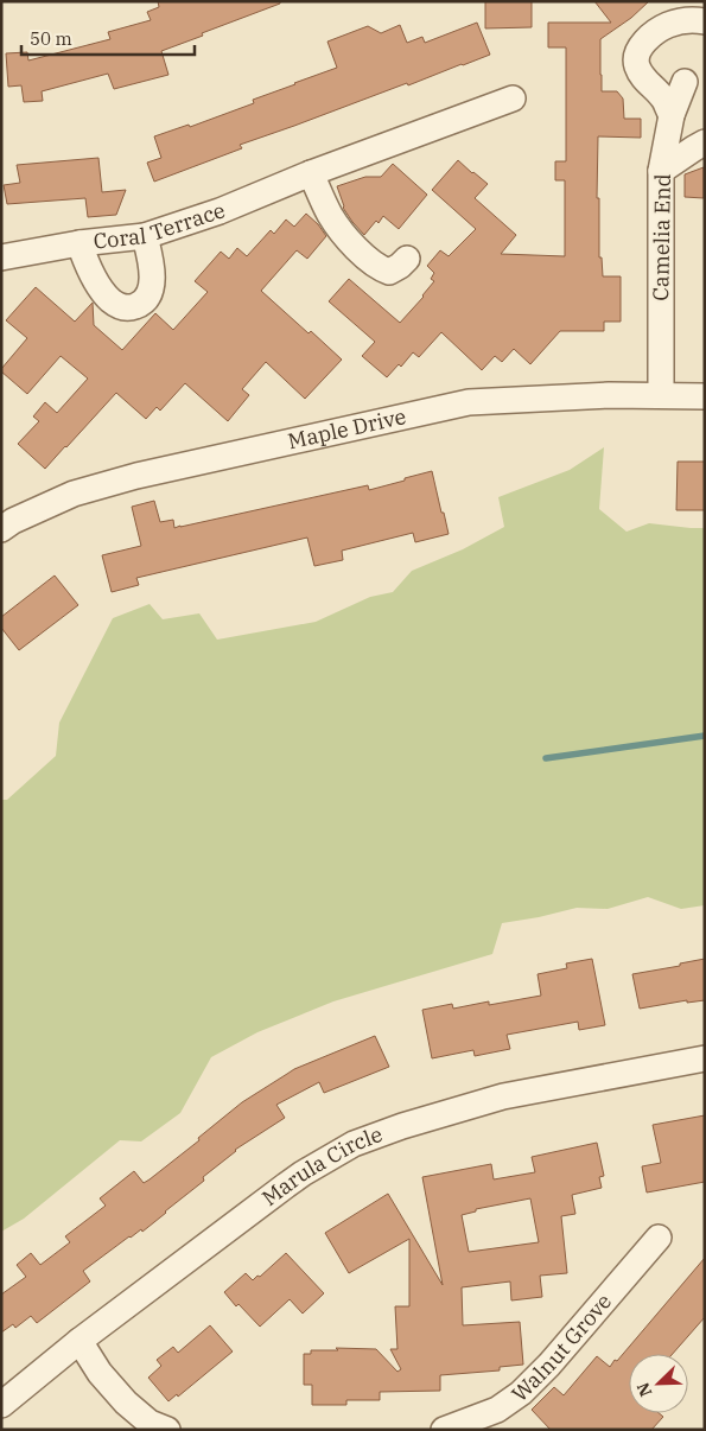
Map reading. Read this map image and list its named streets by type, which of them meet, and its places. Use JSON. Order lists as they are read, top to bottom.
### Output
{
  "streets": {
    "street": [
      "Coral Terrace",
      "Camelia End",
      "Maple Drive",
      "Marula Circle",
      "Walnut Grove"
    ]
  },
  "crossings": [
    ["Camelia End", "Maple Drive"]
  ],
  "scale_bar": "50 m",
  "north": "bottom left"
}
